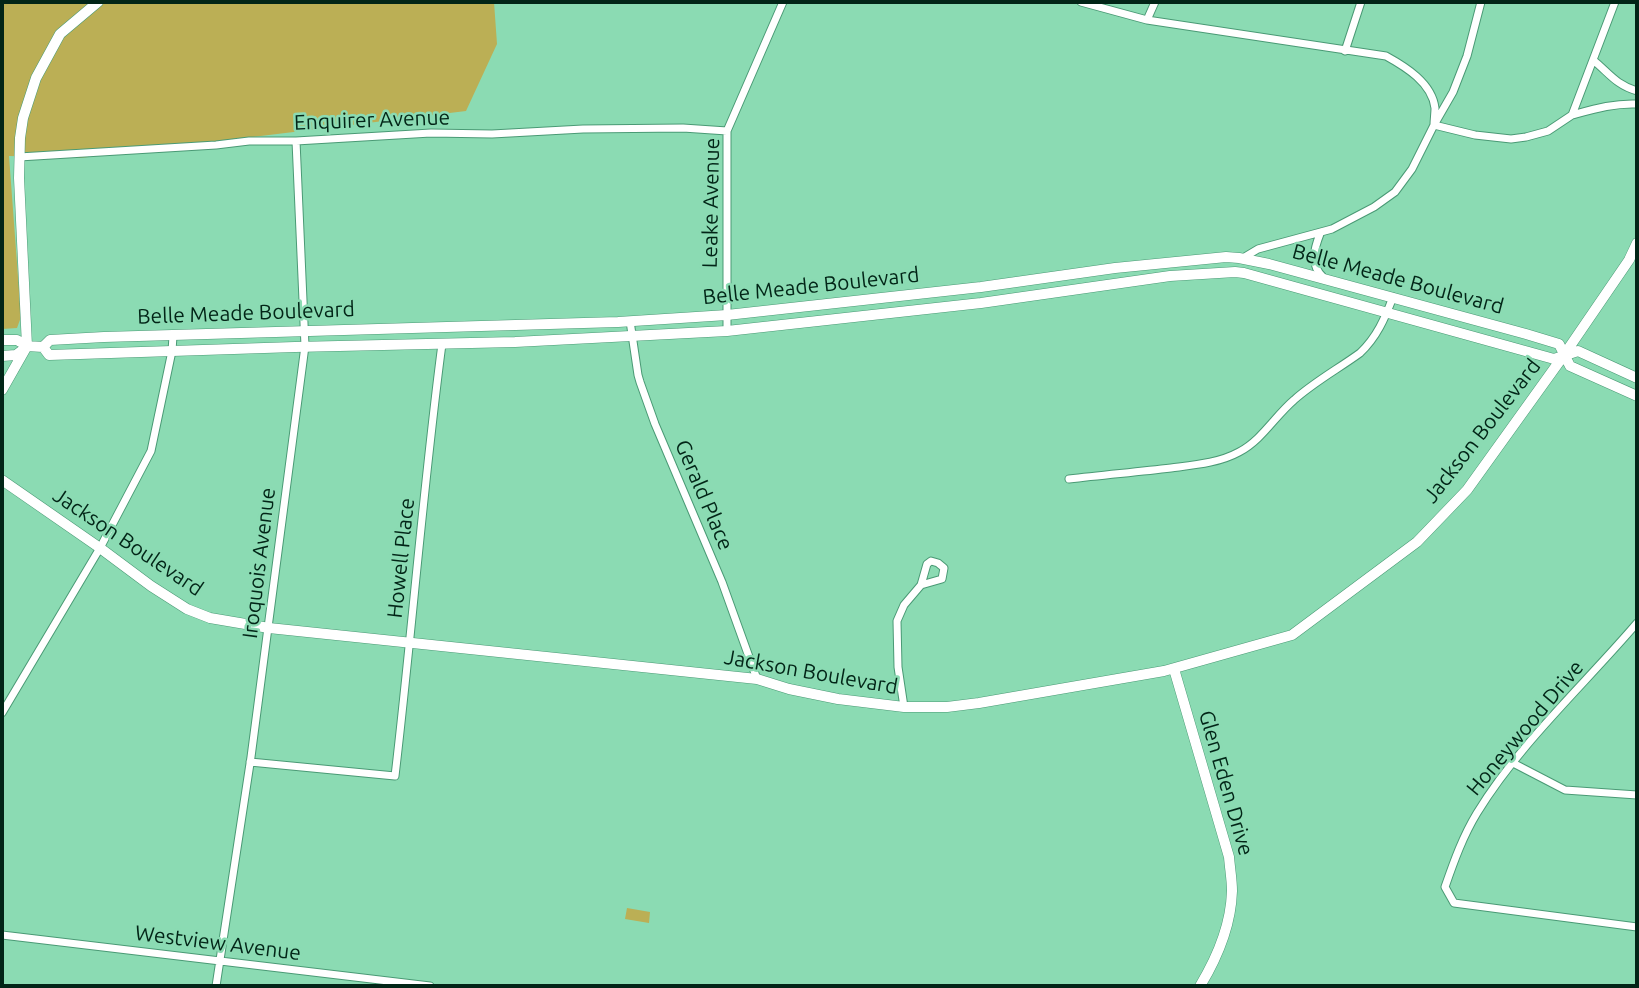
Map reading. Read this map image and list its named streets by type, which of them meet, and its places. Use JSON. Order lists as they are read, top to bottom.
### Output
{
  "streets": {
    "main road": ["Belle Meade Boulevard", "Jackson Boulevard", "Glen Eden Drive"],
    "street": [
      "Enquirer Avenue",
      "Leake Avenue",
      "Gerald Place",
      "Howell Place",
      "Iroquois Avenue",
      "Honeywood Drive",
      "Westview Avenue"
    ]
  },
  "crossings": [
    ["Enquirer Avenue", "Leake Avenue"],
    ["Enquirer Avenue", "Iroquois Avenue"],
    ["Leake Avenue", "Belle Meade Boulevard"],
    ["Belle Meade Boulevard", "Jackson Boulevard"],
    ["Belle Meade Boulevard", "Gerald Place"],
    ["Belle Meade Boulevard", "Howell Place"],
    ["Belle Meade Boulevard", "Iroquois Avenue"],
    ["Jackson Boulevard", "Gerald Place"],
    ["Jackson Boulevard", "Howell Place"],
    ["Jackson Boulevard", "Iroquois Avenue"],
    ["Jackson Boulevard", "Glen Eden Drive"],
    ["Howell Place", "Iroquois Avenue"],
    ["Iroquois Avenue", "Westview Avenue"]
  ]
}
